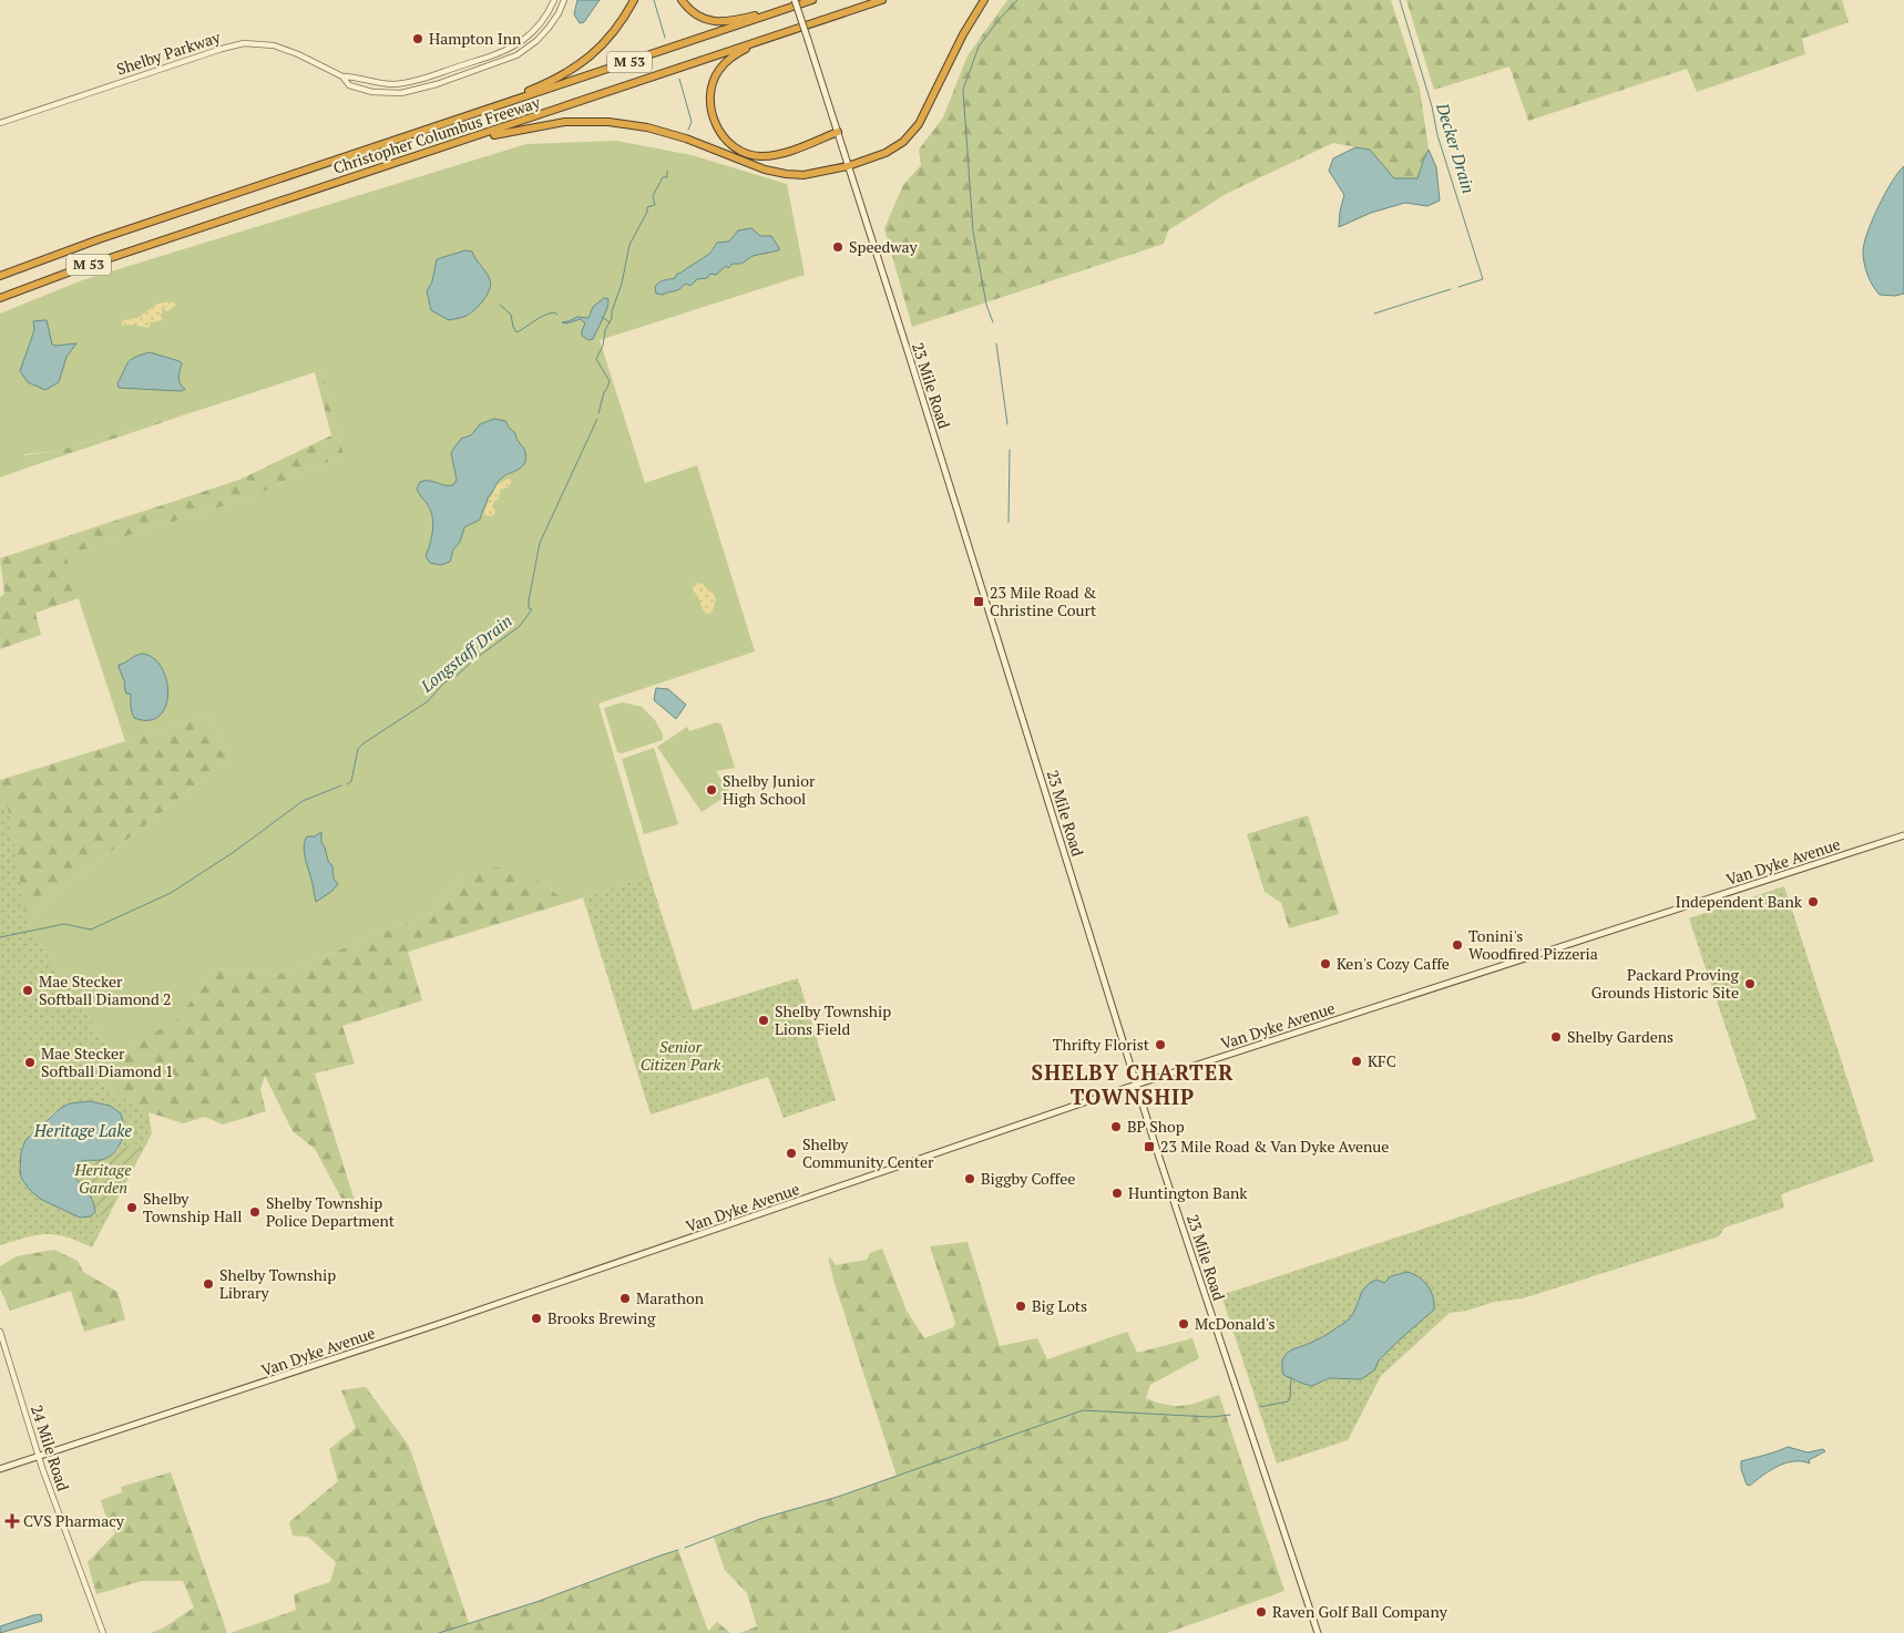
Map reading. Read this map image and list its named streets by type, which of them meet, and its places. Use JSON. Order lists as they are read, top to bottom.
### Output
{
  "streets": {
    "highway": ["M 53", "Christopher Columbus Freeway"],
    "main road": ["23 Mile Road", "Van Dyke Avenue"],
    "street": ["Shelby Parkway", "24 Mile Road"]
  },
  "crossings": [
    ["23 Mile Road", "Van Dyke Avenue"],
    ["Van Dyke Avenue", "24 Mile Road"]
  ],
  "districts": ["SHELBY CHARTER TOWNSHIP"],
  "water": ["Decker Drain", "Longstaff Drain", "Heritage Lake"],
  "parks": ["Senior Citizen Park", "Heritage Garden"],
  "places": {
    "other": [
      "Hampton Inn",
      "Speedway",
      "Shelby Junior High School",
      "Independent Bank",
      "Tonini's Woodfired Pizzeria",
      "Ken's Cozy Caffe",
      "Packard Proving Grounds Historic Site",
      "Mae Stecker Softball Diamond 2",
      "Shelby Township Lions Field",
      "Shelby Gardens",
      "Thrifty Florist",
      "KFC",
      "Mae Stecker Softball Diamond 1",
      "BP Shop",
      "Shelby Community Center",
      "Biggby Coffee",
      "Huntington Bank",
      "Shelby Township Hall",
      "Shelby Township Police Department",
      "Shelby Township Library",
      "Marathon",
      "Big Lots",
      "Brooks Brewing",
      "McDonald's",
      "Raven Golf Ball Company"
    ],
    "transit": ["23 Mile Road & Christine Court", "23 Mile Road & Van Dyke Avenue"],
    "health": ["CVS Pharmacy"]
  }
}
